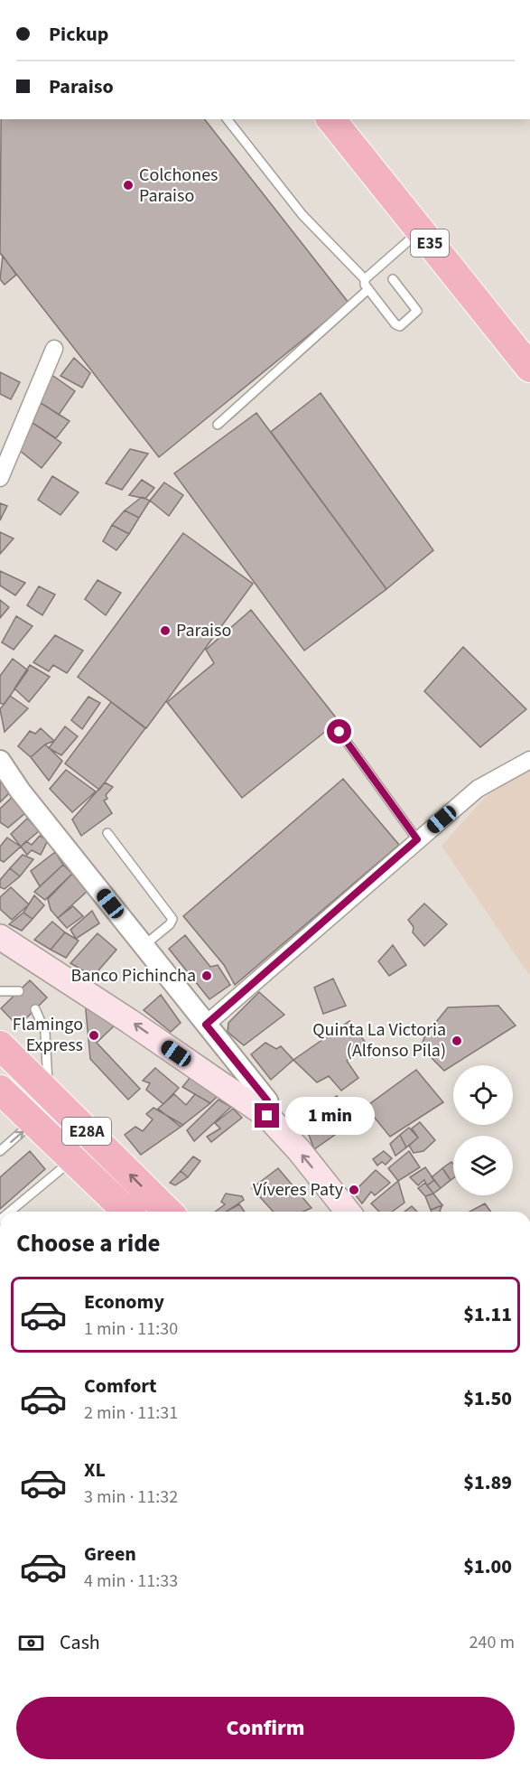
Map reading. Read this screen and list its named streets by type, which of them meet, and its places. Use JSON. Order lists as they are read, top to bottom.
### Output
{
  "streets": {
    "highway": ["E35", "E28A"]
  },
  "places": [
    "Colchones Paraiso",
    "Paraiso",
    "Banco Pichincha",
    "Flamingo Express",
    "Quinta La Victoria (Alfonso Pila)",
    "Víveres Paty"
  ],
  "page": {
    "banner": ["Pickup", "Paraiso"],
    "bubble": "1 min",
    "heading": "Choose a ride",
    "list": [
      {
        "name": "Economy",
        "note": "1 min · 11:30",
        "value": "$1.11"
      },
      {
        "name": "Comfort",
        "note": "2 min · 11:31",
        "value": "$1.50"
      },
      {
        "name": "XL",
        "note": "3 min · 11:32",
        "value": "$1.89"
      },
      {
        "name": "Green",
        "note": "4 min · 11:33",
        "value": "$1.00"
      }
    ],
    "pay": ["Cash", "240 m"],
    "buttons": "Confirm"
  }
}
